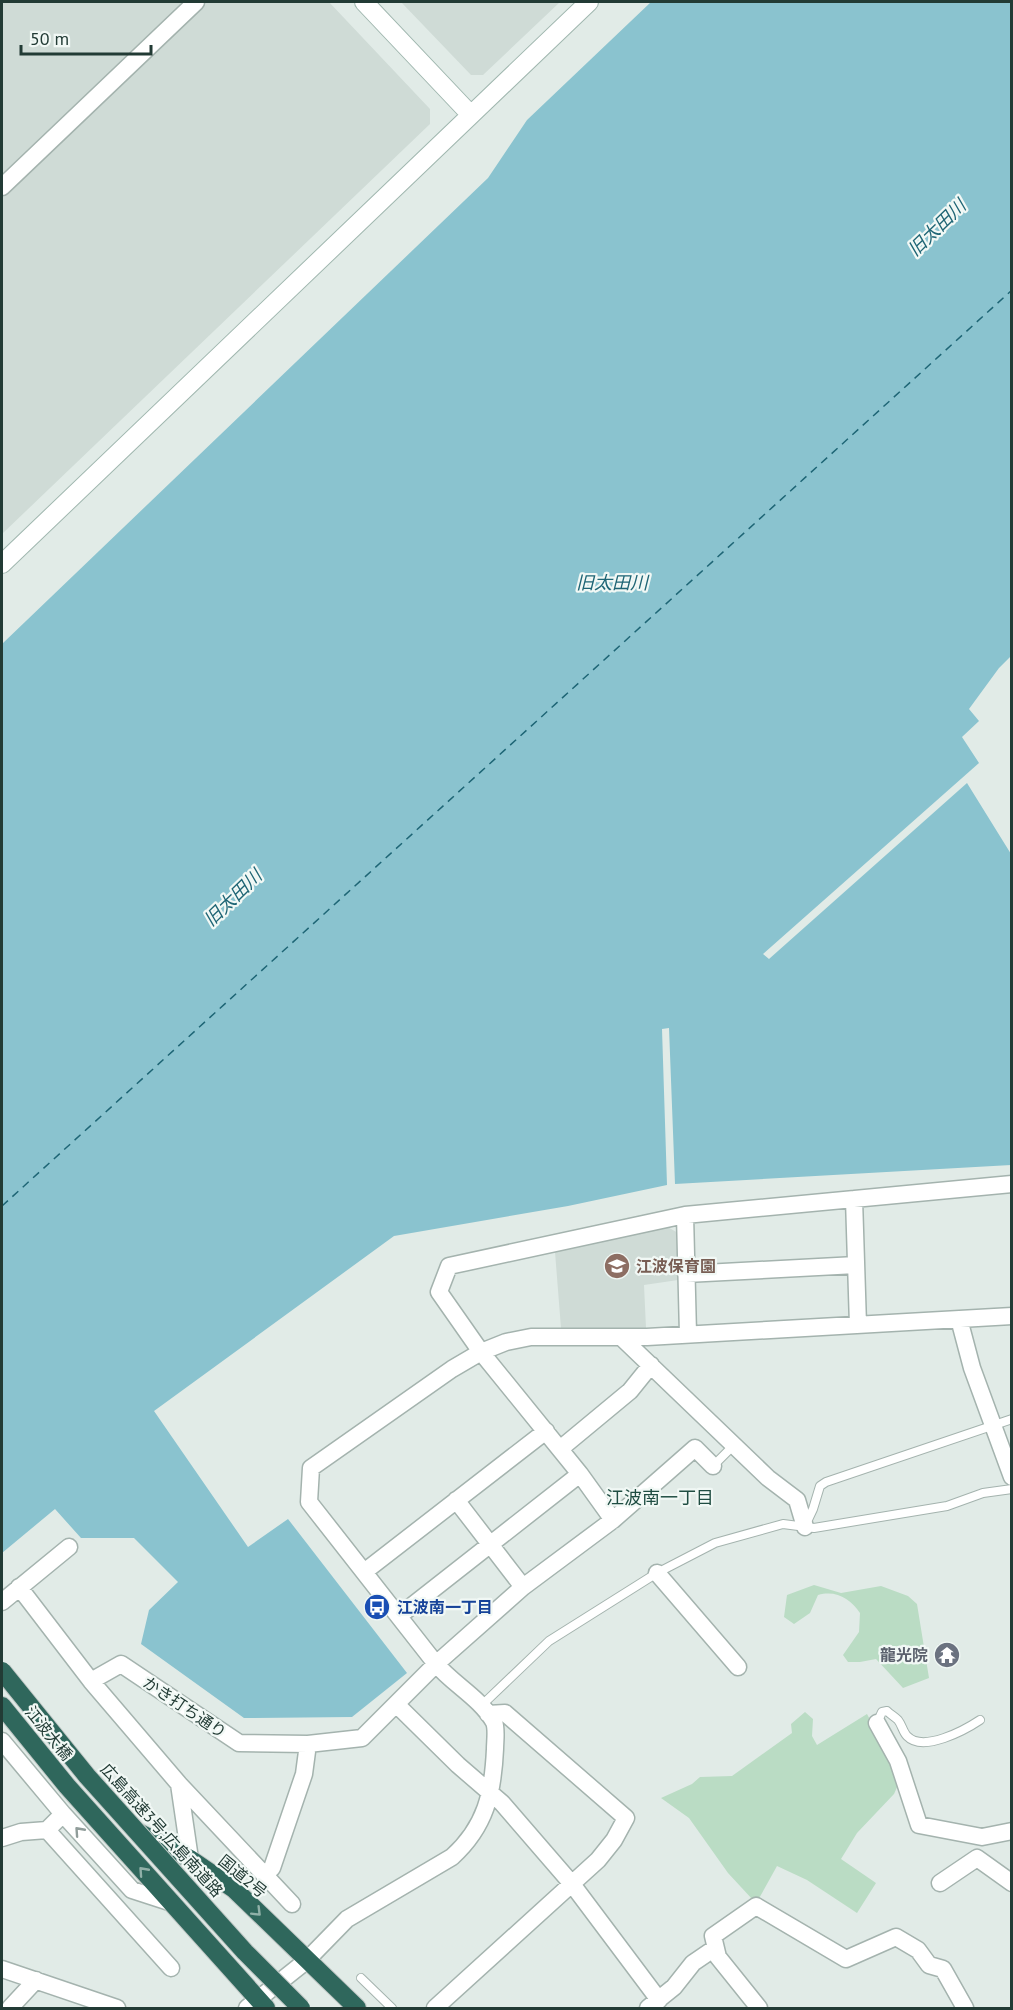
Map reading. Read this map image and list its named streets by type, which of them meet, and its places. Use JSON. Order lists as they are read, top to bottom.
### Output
{
  "streets": {
    "highway": ["江波大橋", "広島高速3号;広島南道路", "国道2号"],
    "street": ["かき打ち通り"]
  },
  "crossings": [
    ["江波大橋", "国道2号"]
  ],
  "districts": ["江波南一丁目"],
  "water": ["旧太田川"],
  "places": {
    "school or university": ["江波保育園"],
    "bus stop": ["江波南一丁目"],
    "temple": ["龍光院"]
  },
  "scale_bar": "50 m"
}
